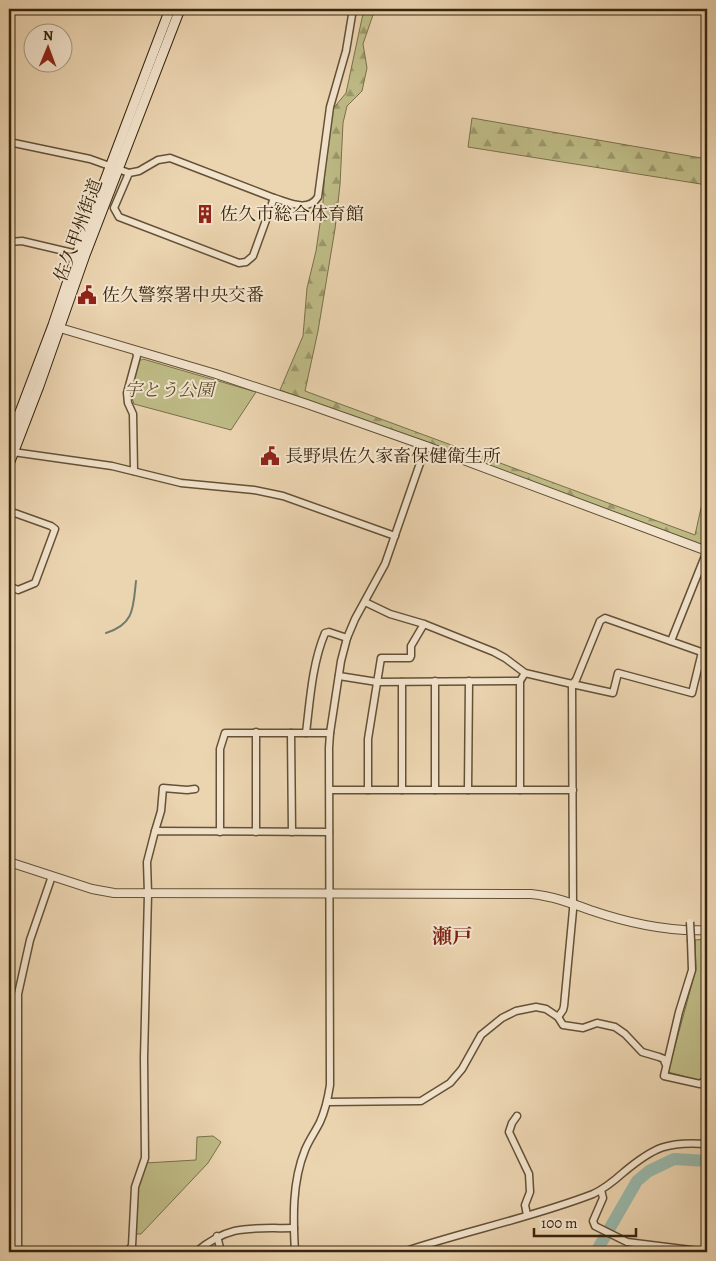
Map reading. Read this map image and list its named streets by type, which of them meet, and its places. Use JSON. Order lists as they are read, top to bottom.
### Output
{
  "streets": {
    "main road": ["佐久甲州街道"]
  },
  "districts": ["瀬戸"],
  "parks": ["宇とう公園"],
  "places": {
    "building": ["佐久市総合体育館"],
    "public building": ["佐久警察署中央交番", "長野県佐久家畜保健衛生所"]
  },
  "scale_bar": "100 m",
  "north": "top"
}
